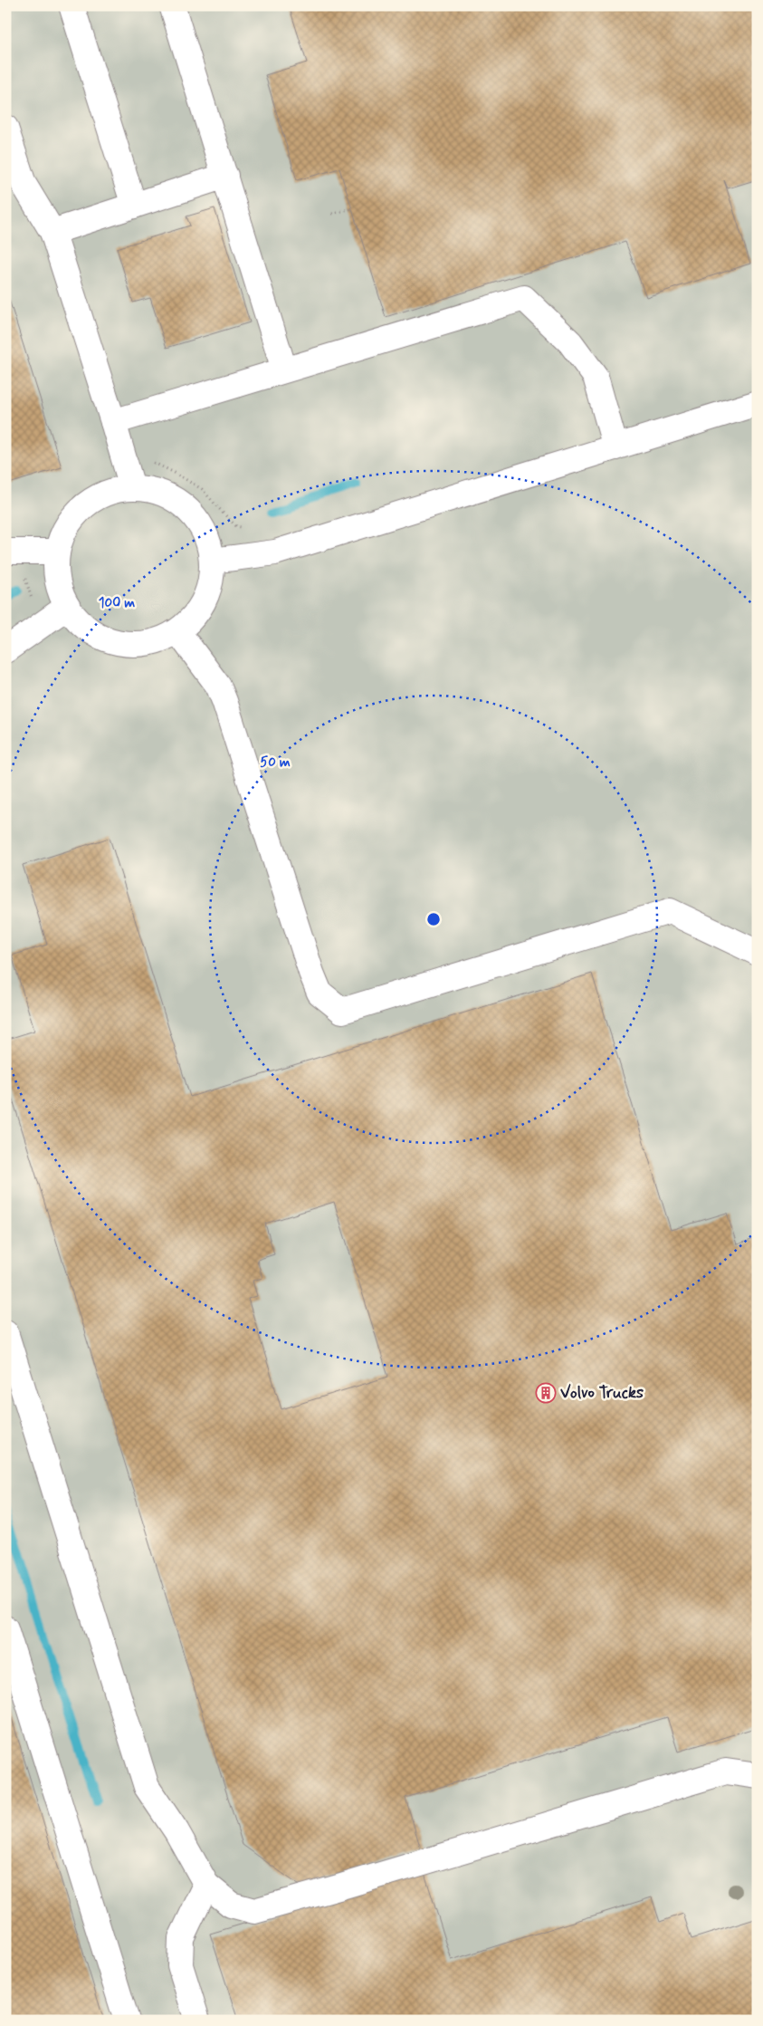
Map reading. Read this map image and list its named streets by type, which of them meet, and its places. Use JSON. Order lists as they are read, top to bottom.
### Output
{
  "places": {
    "building": ["Volvo Trucks"]
  },
  "rings": ["100 m", "50 m"]
}
